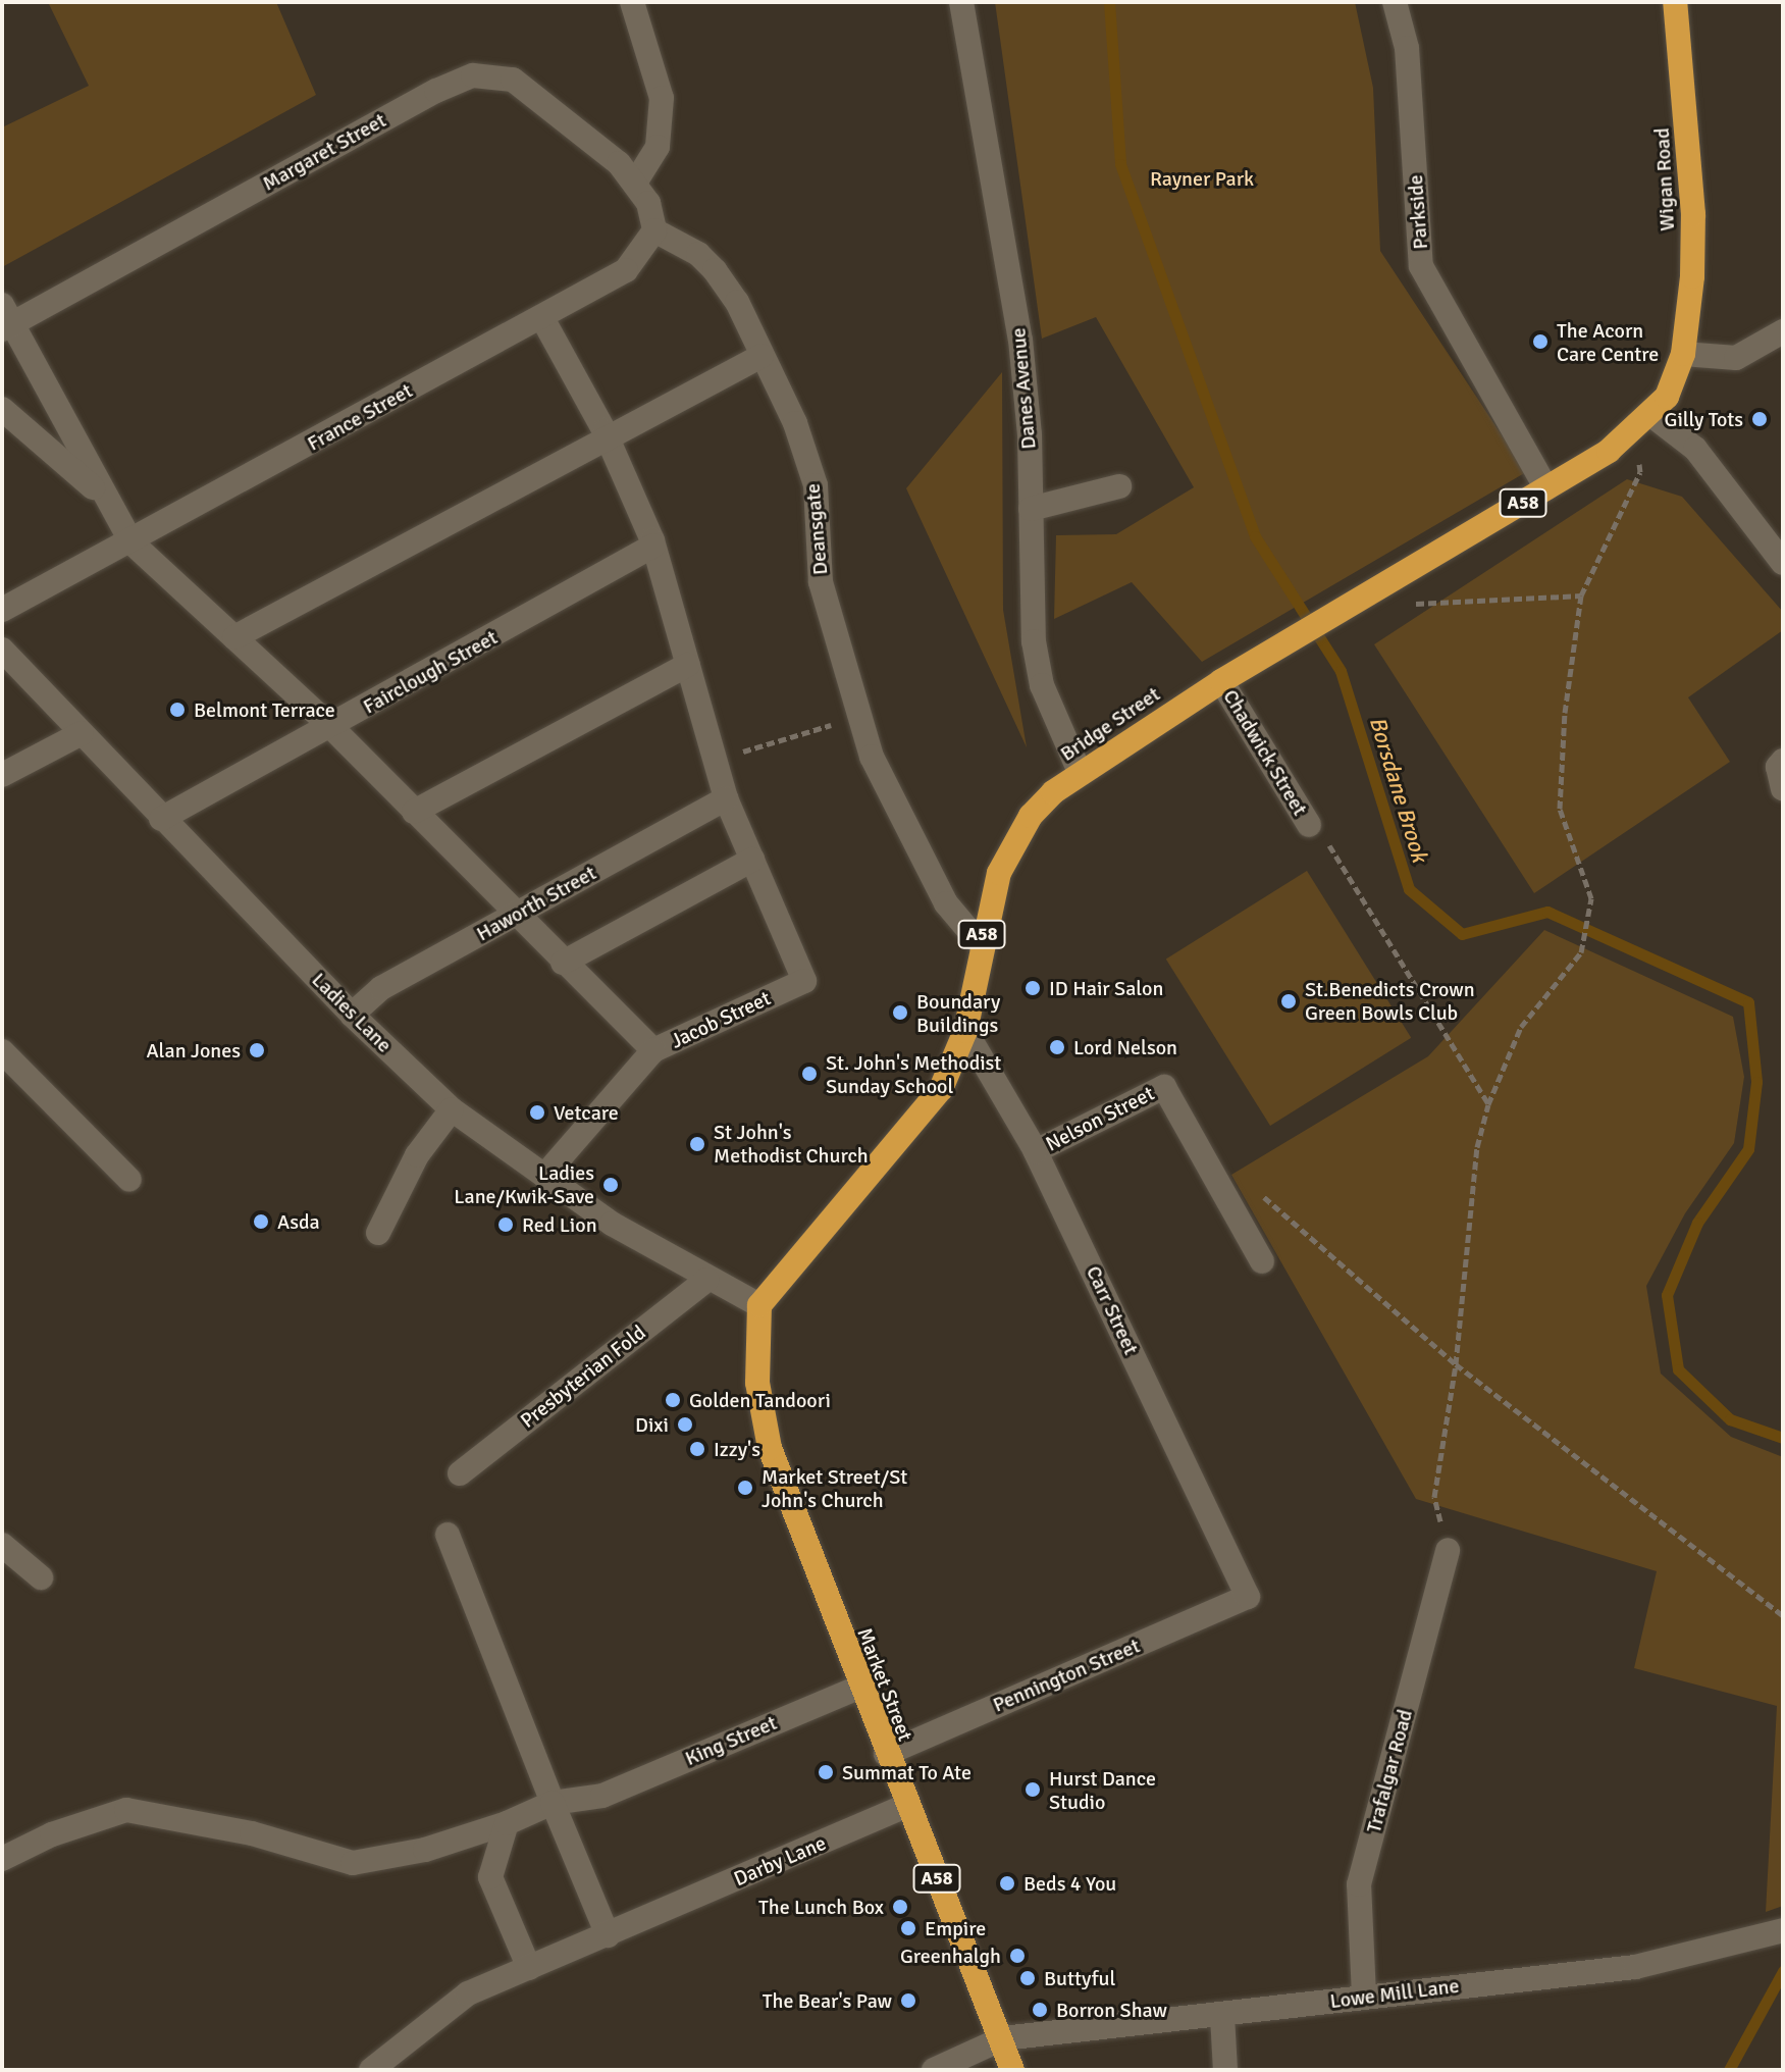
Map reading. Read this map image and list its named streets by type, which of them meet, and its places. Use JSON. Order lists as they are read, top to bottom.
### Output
{
  "streets": {
    "highway": [
      "Wigan Road",
      "A58",
      "Bridge Street",
      "Market Street"
    ],
    "street": [
      "Margaret Street",
      "Parkside",
      "Danes Avenue",
      "France Street",
      "Deansgate",
      "Fairclough Street",
      "Chadwick Street",
      "Haworth Street",
      "Ladies Lane",
      "Jacob Street",
      "Nelson Street",
      "Carr Street",
      "Presbyterian Fold",
      "Pennington Street",
      "King Street",
      "Trafalgar Road",
      "Darby Lane",
      "Lowe Mill Lane"
    ]
  },
  "crossings": [
    ["Wigan Road", "Bridge Street"],
    ["Parkside", "Bridge Street"],
    ["Danes Avenue", "Bridge Street"],
    ["France Street", "Deansgate"],
    ["Deansgate", "Bridge Street"],
    ["Fairclough Street", "Ladies Lane"],
    ["Bridge Street", "Chadwick Street"],
    ["Bridge Street", "Ladies Lane"],
    ["Bridge Street", "Carr Street"],
    ["Bridge Street", "Market Street"],
    ["Haworth Street", "Ladies Lane"],
    ["Ladies Lane", "Jacob Street"],
    ["Ladies Lane", "Presbyterian Fold"],
    ["Ladies Lane", "Market Street"],
    ["Nelson Street", "Carr Street"],
    ["Carr Street", "Pennington Street"],
    ["Pennington Street", "Market Street"],
    ["Market Street", "King Street"],
    ["Market Street", "Darby Lane"],
    ["Market Street", "Lowe Mill Lane"],
    ["Trafalgar Road", "Lowe Mill Lane"]
  ],
  "water": ["Borsdane Brook"],
  "parks": ["Rayner Park"],
  "places": [
    "The Acorn Care Centre",
    "Gilly Tots",
    "Belmont Terrace",
    "ID Hair Salon",
    "St.Benedicts Crown Green Bowls Club",
    "Boundary Buildings",
    "Lord Nelson",
    "Alan Jones",
    "St. John's Methodist Sunday School",
    "Vetcare",
    "St John's Methodist Church",
    "Ladies Lane/Kwik-Save",
    "Asda",
    "Red Lion",
    "Golden Tandoori",
    "Dixi",
    "Izzy's",
    "Market Street/St John's Church",
    "Summat To Ate",
    "Hurst Dance Studio",
    "Beds 4 You",
    "The Lunch Box",
    "Empire",
    "Greenhalgh",
    "Buttyful",
    "The Bear's Paw",
    "Borron Shaw"
  ]
}
